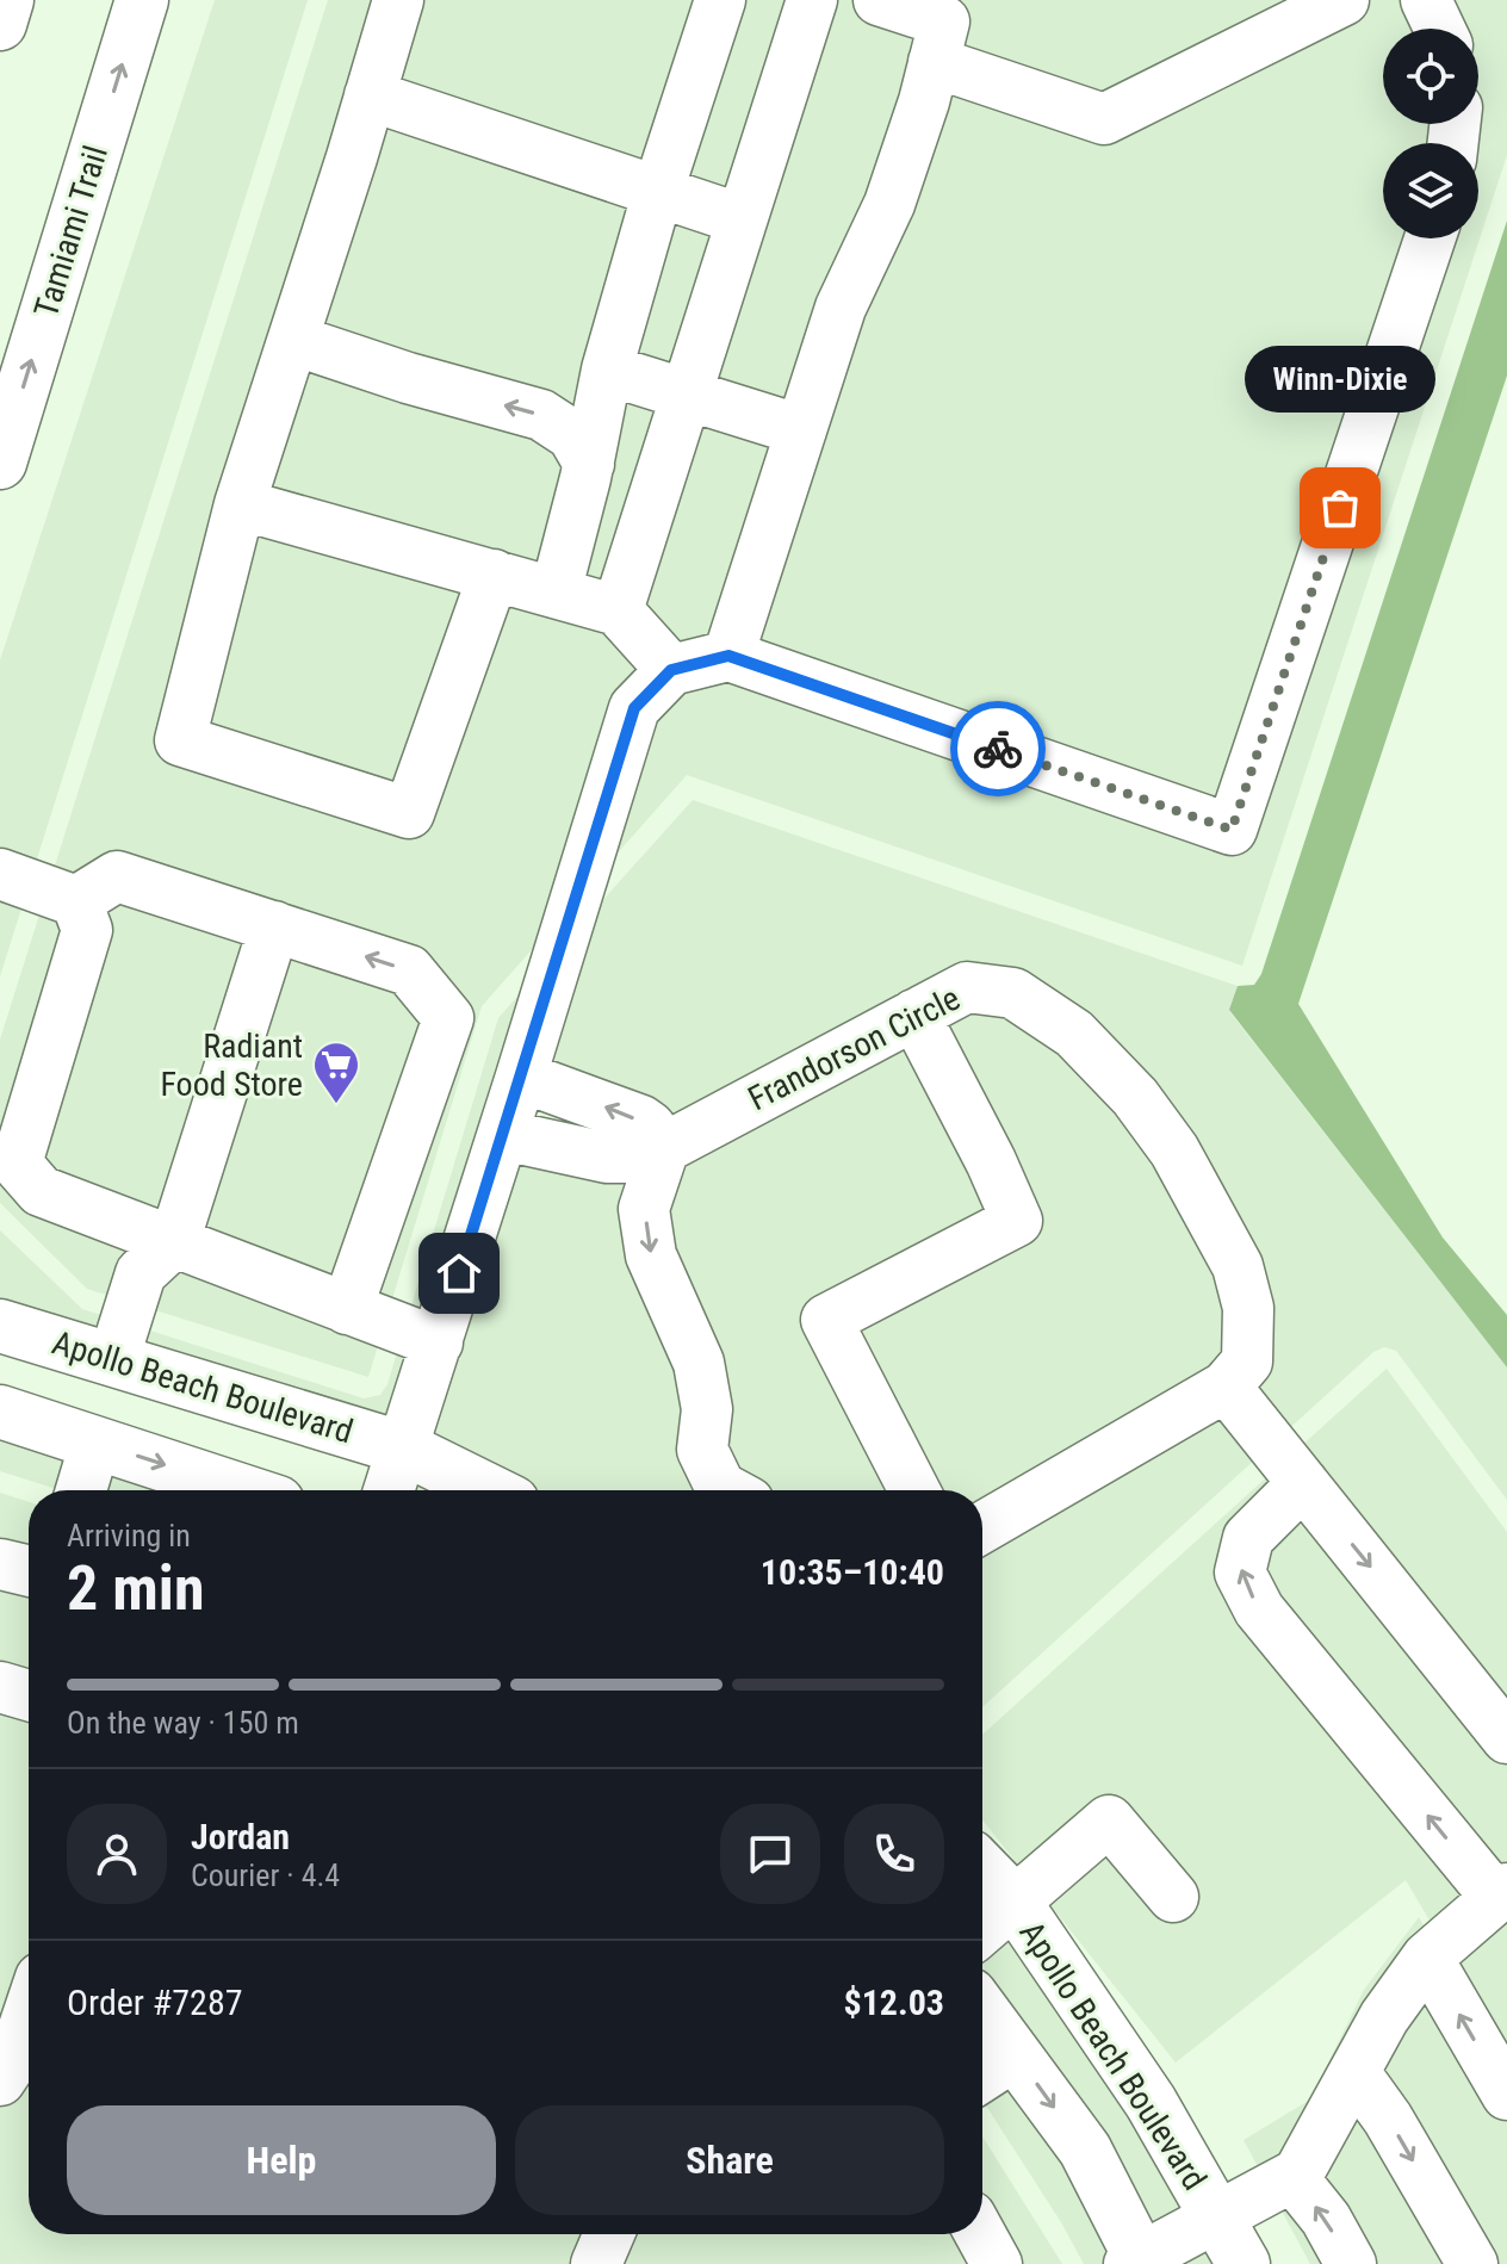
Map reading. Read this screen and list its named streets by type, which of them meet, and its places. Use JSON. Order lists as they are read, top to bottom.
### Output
{
  "streets": {
    "main road": ["Tamiami Trail", "Apollo Beach Boulevard"],
    "street": ["Frandorson Circle"]
  },
  "one_way": ["Tamiami Trail"],
  "places": {
    "other": ["Winn-Dixie"],
    "supermarket": ["Radiant Food Store"]
  },
  "page": {
    "bubble": "Winn-Dixie",
    "heading": ["2 min", "Arriving in", "10:35–10:40"],
    "panel": [
      "Jordan",
      "Courier · 4.4",
      "Order #7287",
      "$12.03"
    ],
    "bar": "On the way · 150 m",
    "buttons": ["Help", "Share"]
  }
}
